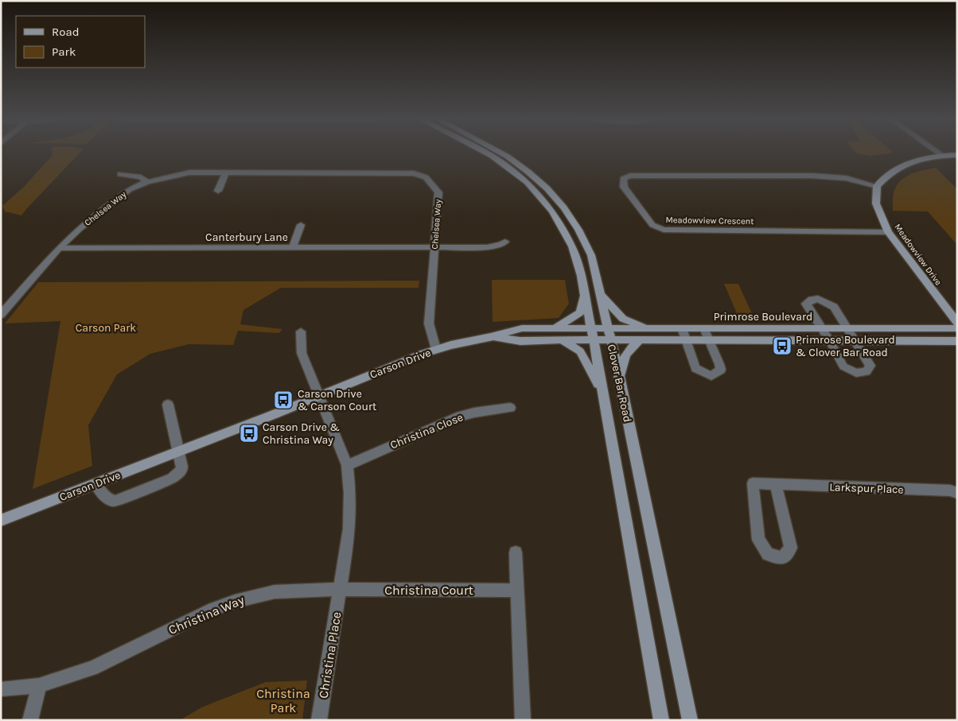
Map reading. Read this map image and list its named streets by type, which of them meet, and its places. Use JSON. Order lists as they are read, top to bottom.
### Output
{
  "streets": {
    "main road": [
      "Meadowview Drive",
      "Primrose Boulevard",
      "Carson Drive",
      "Clover Bar Road"
    ],
    "street": [
      "Chelsea Way",
      "Meadowview Crescent",
      "Canterbury Lane",
      "Christina Close",
      "Larkspur Place",
      "Christina Court",
      "Christina Way",
      "Christina Place"
    ]
  },
  "crossings": [
    ["Chelsea Way", "Canterbury Lane"],
    ["Chelsea Way", "Carson Drive"],
    ["Meadowview Crescent", "Meadowview Drive"],
    ["Primrose Boulevard", "Carson Drive"],
    ["Primrose Boulevard", "Clover Bar Road"],
    ["Carson Drive", "Clover Bar Road"],
    ["Christina Court", "Christina Way"],
    ["Christina Court", "Christina Place"],
    ["Christina Way", "Christina Place"]
  ],
  "parks": ["Carson Park", "Christina Park"],
  "places": {
    "bus stop": ["Primrose Boulevard & Clover Bar Road", "Carson Drive & Carson Court", "Carson Drive & Christina Way"]
  },
  "legend": ["Road", "Park"]
}
